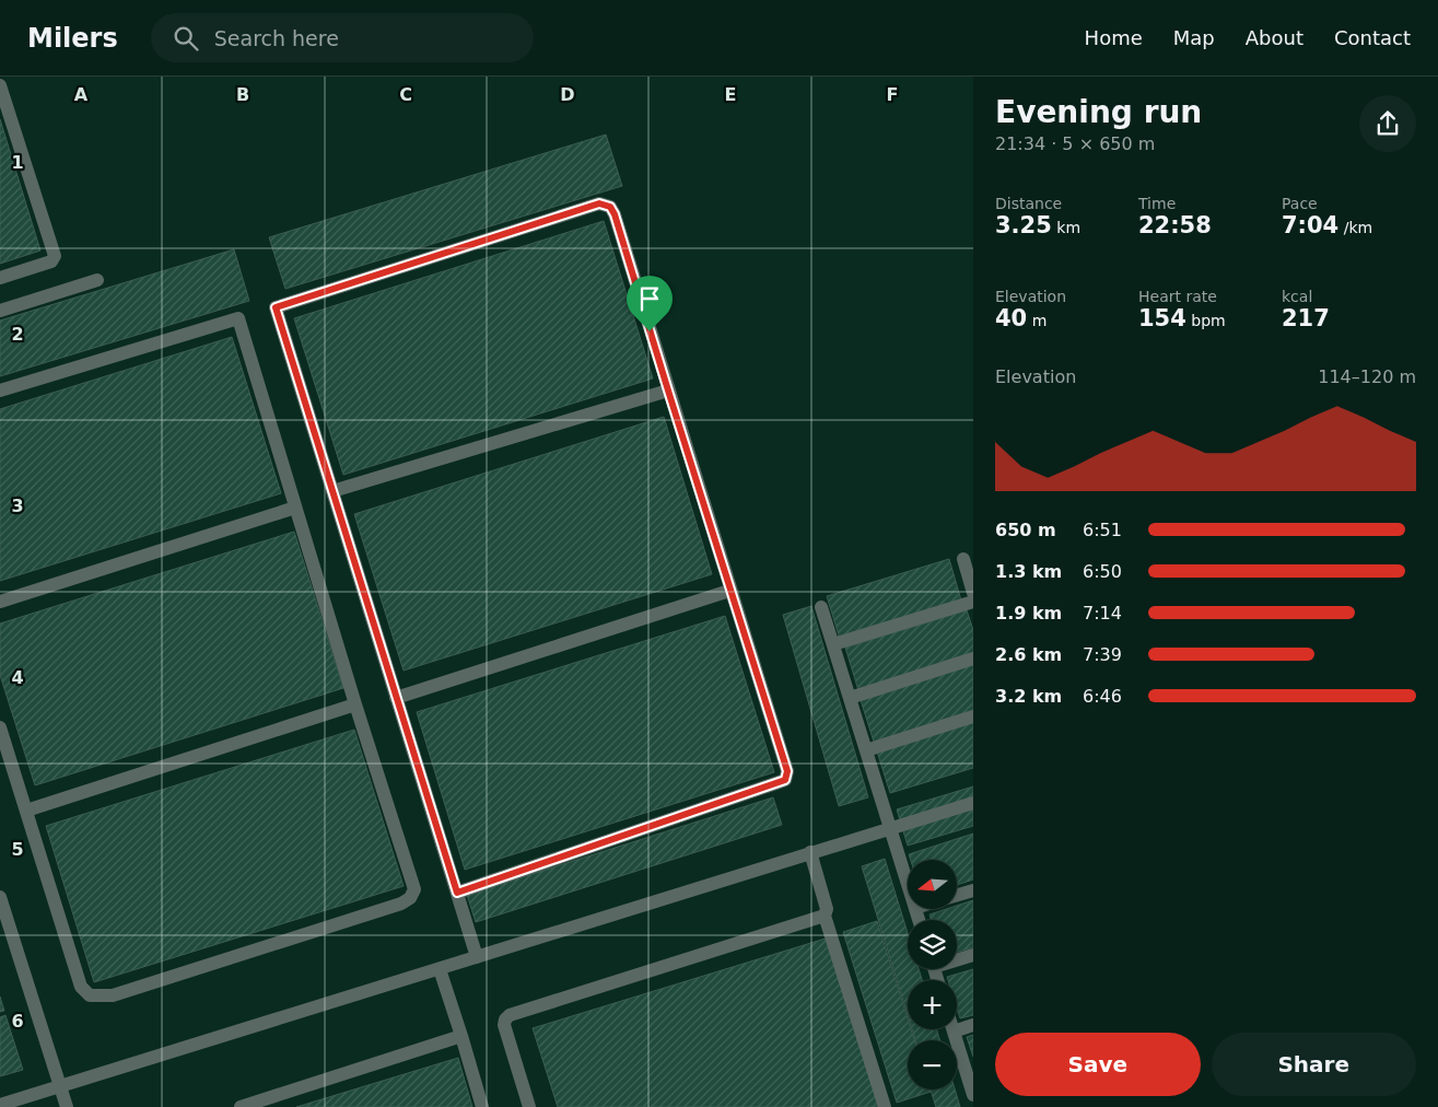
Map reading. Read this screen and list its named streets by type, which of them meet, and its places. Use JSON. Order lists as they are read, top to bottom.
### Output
{
  "north": "left",
  "page": {
    "header": "Milers",
    "search": "Search here",
    "nav": [
      "Home",
      "Map",
      "About",
      "Contact"
    ],
    "heading": ["Evening run", "21:34 · 5 × 650 m"],
    "stats": [
      ["Distance", "3.25 km"],
      ["Time", "22:58"],
      ["Pace", "7:04 /km"],
      ["Elevation", "40 m"],
      ["Heart rate", "154 bpm"],
      ["kcal", "217"]
    ],
    "chart": ["Elevation", "114–120 m"],
    "list": [
      {
        "name": "650 m",
        "note": "6:51"
      },
      {
        "name": "1.3 km",
        "note": "6:50"
      },
      {
        "name": "1.9 km",
        "note": "7:14"
      },
      {
        "name": "2.6 km",
        "note": "7:39"
      },
      {
        "name": "3.2 km",
        "note": "6:46"
      }
    ],
    "map_buttons": ["+", "−"],
    "buttons": ["Save", "Share"]
  },
  "grid": {
    "columns": [
      "A",
      "B",
      "C",
      "D",
      "E",
      "F"
    ],
    "rows": [
      "1",
      "2",
      "3",
      "4",
      "5",
      "6"
    ]
  }
}
